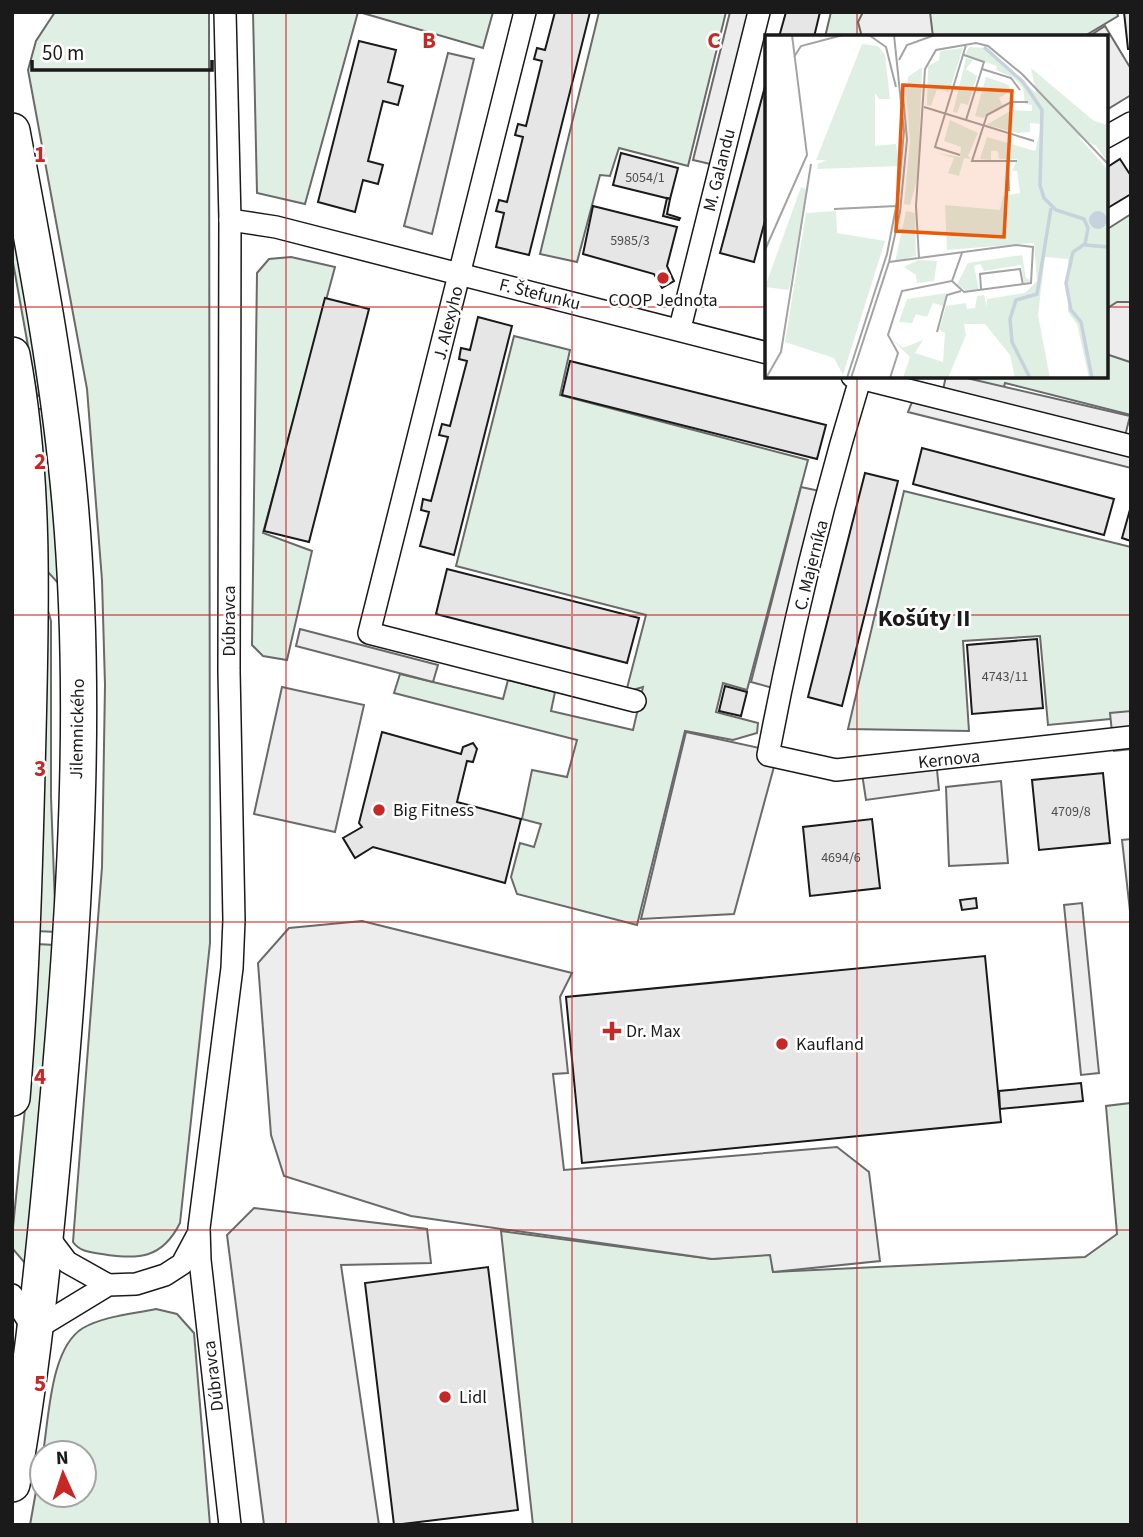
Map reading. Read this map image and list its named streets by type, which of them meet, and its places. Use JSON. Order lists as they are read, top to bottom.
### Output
{
  "streets": {
    "main road": ["Jilemnického"],
    "street": [
      "M. Galandu",
      "F. Štefunku",
      "J. Alexyho",
      "C. Majerníka",
      "Dúbravca",
      "Kernova"
    ]
  },
  "crossings": [
    ["M. Galandu", "F. Štefunku"],
    ["F. Štefunku", "J. Alexyho"],
    ["F. Štefunku", "Dúbravca"],
    ["C. Majerníka", "Kernova"],
    ["Dúbravca", "Jilemnického"]
  ],
  "districts": ["Košúty II"],
  "places": {
    "other": [
      "COOP Jednota",
      "Big Fitness",
      "Kaufland",
      "Lidl"
    ],
    "health": ["Dr. Max"]
  },
  "house_numbers": [
    "5054/1",
    "5985/3",
    "4743/11",
    "4709/8",
    "4694/6"
  ],
  "scale_bar": "50 m",
  "north": "top",
  "grid": {
    "columns": ["B", "C"],
    "rows": [
      "1",
      "2",
      "3",
      "4",
      "5"
    ]
  }
}
